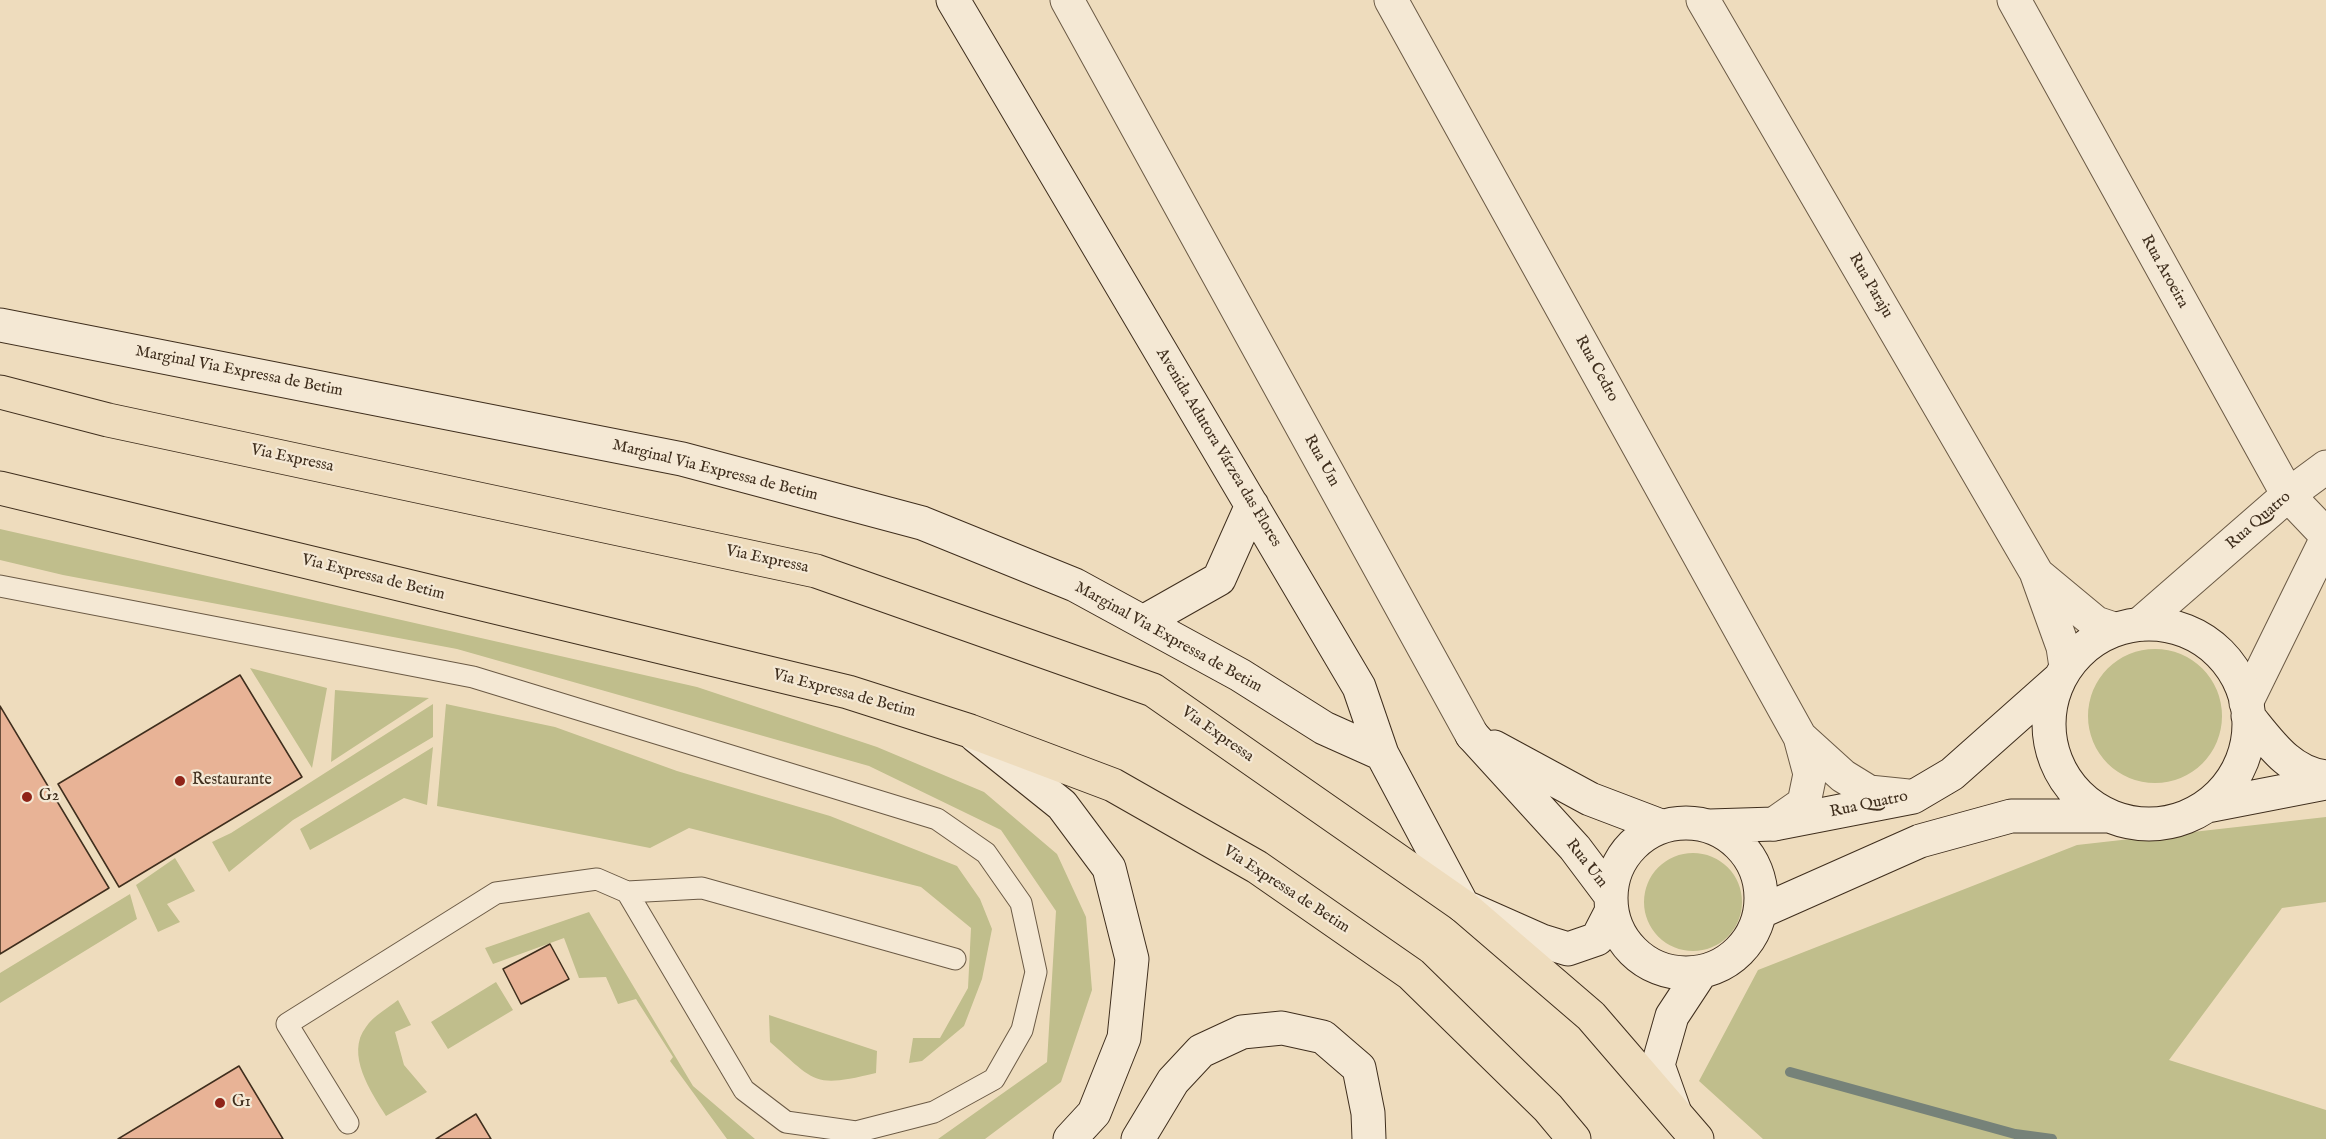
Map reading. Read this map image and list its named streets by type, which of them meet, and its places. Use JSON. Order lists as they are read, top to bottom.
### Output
{
  "streets": {
    "highway": ["Via Expressa", "Via Expressa de Betim"],
    "street": [
      "Rua Aroeira",
      "Rua Paraju",
      "Rua Cedro",
      "Marginal Via Expressa de Betim",
      "Avenida Adutora Várzea das Flores",
      "Rua Um",
      "Rua Quatro"
    ]
  },
  "crossings": [
    ["Rua Aroeira", "Rua Quatro"],
    ["Rua Paraju", "Rua Quatro"],
    ["Rua Cedro", "Rua Quatro"],
    ["Marginal Via Expressa de Betim", "Avenida Adutora Várzea das Flores"],
    ["Avenida Adutora Várzea das Flores", "Via Expressa"],
    ["Rua Um", "Rua Quatro"]
  ],
  "places": ["Restaurante", "G2", "G1"]
}
